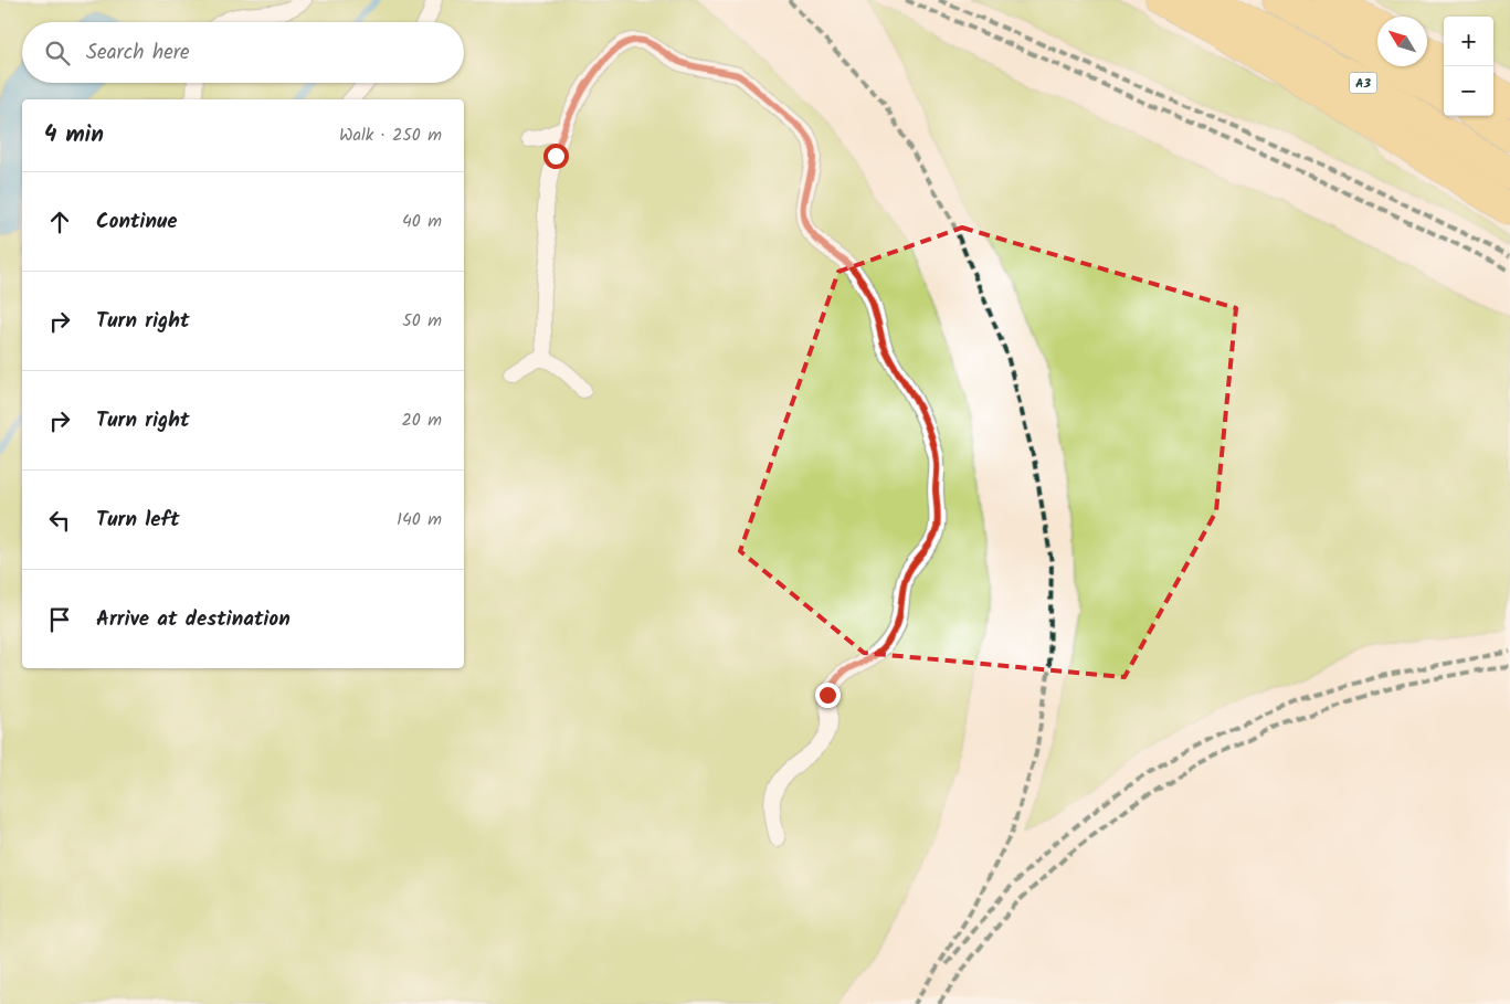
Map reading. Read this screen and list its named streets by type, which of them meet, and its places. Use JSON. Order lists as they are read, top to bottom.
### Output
{
  "streets": {
    "highway": ["A3"]
  },
  "north": "top left",
  "page": {
    "map_buttons": ["+", "−"],
    "search": "Search here",
    "heading": ["4 min", "Walk · 250 m"],
    "list": [
      ["Continue", "40 m"],
      ["Turn right", "50 m"],
      ["Turn right", "20 m"],
      ["Turn left", "140 m"],
      "Arrive at destination"
    ]
  }
}
